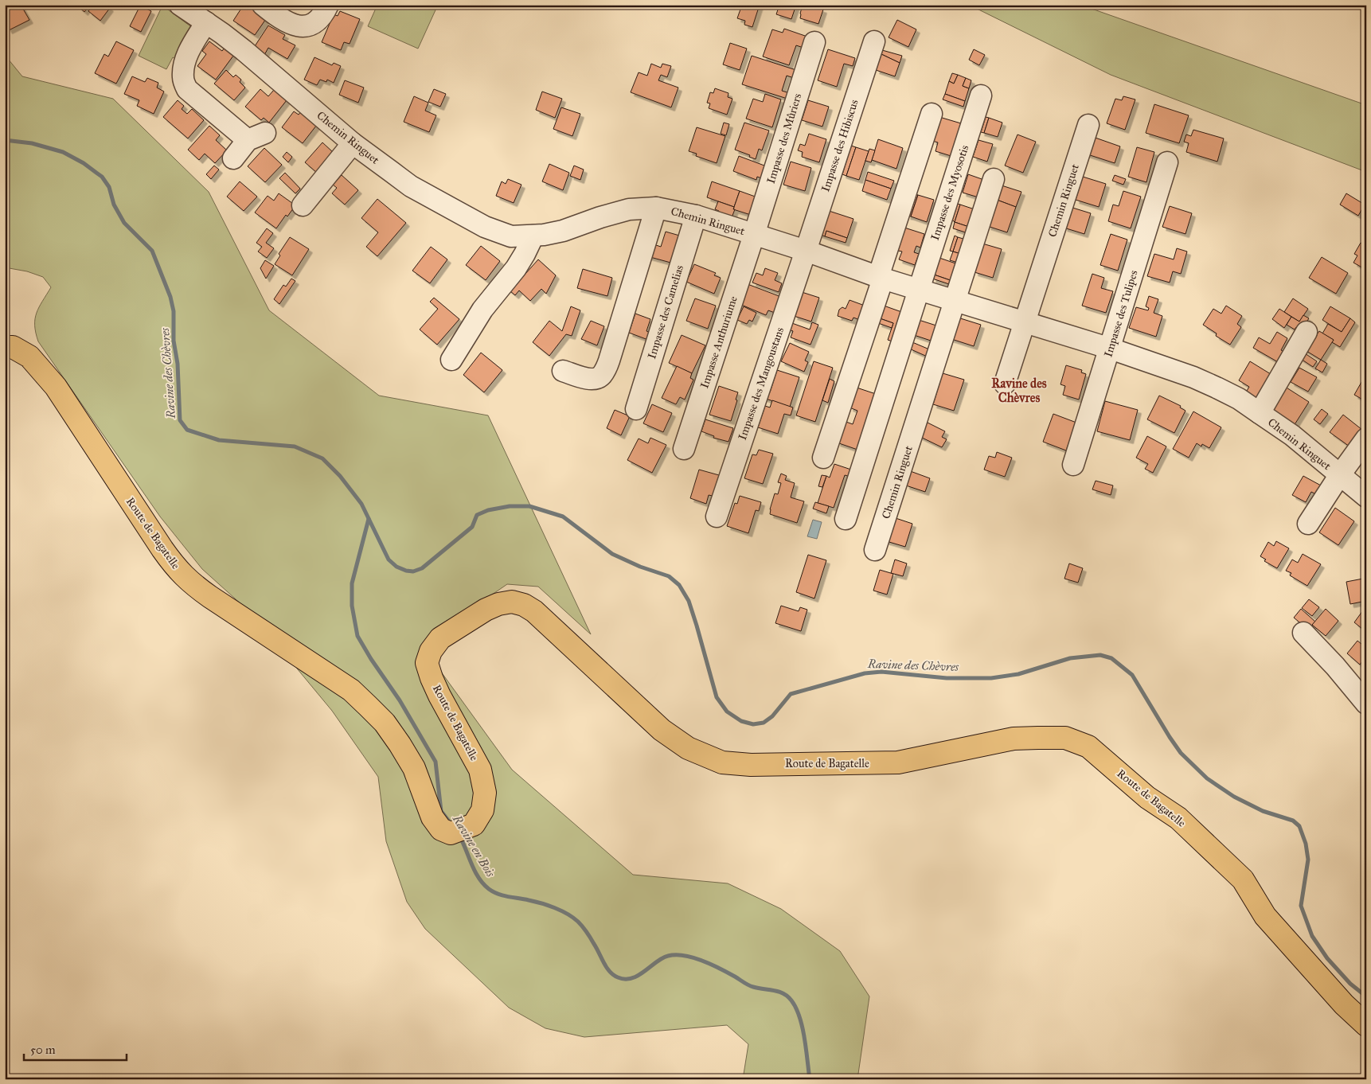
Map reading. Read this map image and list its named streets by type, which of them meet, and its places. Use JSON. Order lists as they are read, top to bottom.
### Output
{
  "streets": {
    "main road": ["Route de Bagatelle"],
    "street": [
      "Chemin Ringuet",
      "Impasse des Mûriers",
      "Impasse des Hibiscus",
      "Impasse des Myosotis",
      "Impasse des Camelias",
      "Impasse des Tulipes",
      "Impasse Anthuriume",
      "Impasse des Mangoustans"
    ]
  },
  "crossings": [
    ["Chemin Ringuet", "Impasse des Mûriers"],
    ["Chemin Ringuet", "Impasse des Hibiscus"],
    ["Chemin Ringuet", "Impasse des Myosotis"],
    ["Chemin Ringuet", "Impasse des Camelias"],
    ["Chemin Ringuet", "Impasse des Tulipes"],
    ["Chemin Ringuet", "Impasse Anthuriume"],
    ["Chemin Ringuet", "Impasse des Mangoustans"],
    ["Impasse des Mûriers", "Impasse Anthuriume"],
    ["Impasse des Hibiscus", "Impasse des Mangoustans"]
  ],
  "districts": ["Ravine des Chèvres"],
  "water": ["Ravine des Chèvres", "Ravine en Bois"],
  "scale_bar": "50 m"
}
